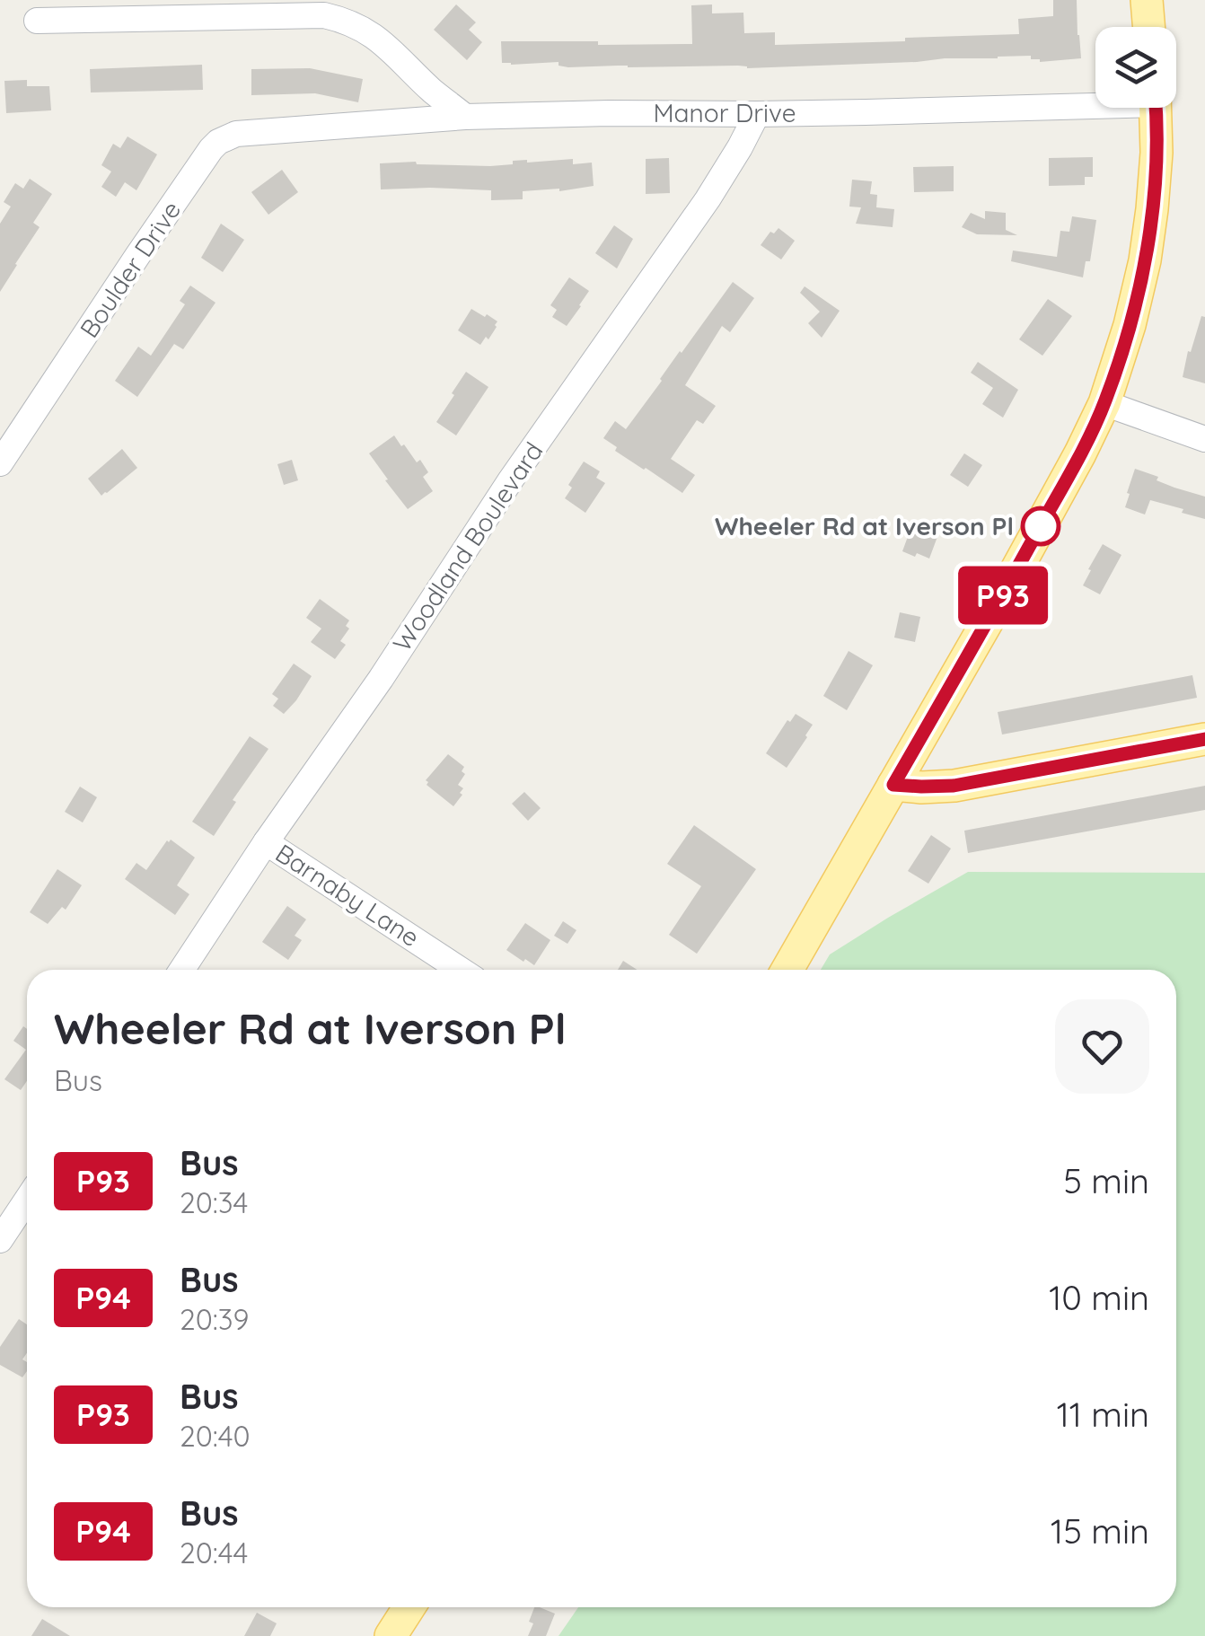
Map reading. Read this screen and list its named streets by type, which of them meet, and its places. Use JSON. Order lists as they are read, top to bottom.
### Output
{
  "streets": {
    "street": [
      "Manor Drive",
      "Boulder Drive",
      "Woodland Boulevard",
      "Barnaby Lane"
    ]
  },
  "crossings": [
    ["Manor Drive", "Boulder Drive"],
    ["Manor Drive", "Woodland Boulevard"],
    ["Woodland Boulevard", "Barnaby Lane"]
  ],
  "places": ["Wheeler Rd at Iverson Pl"],
  "lines": ["bus line P93"],
  "page": {
    "on_map": "P93",
    "heading": ["Wheeler Rd at Iverson Pl", "Bus"],
    "list": [
      {
        "mark": "P93",
        "name": "Bus",
        "note": "20:34",
        "value": "5 min"
      },
      {
        "mark": "P94",
        "name": "Bus",
        "note": "20:39",
        "value": "10 min"
      },
      {
        "mark": "P93",
        "name": "Bus",
        "note": "20:40",
        "value": "11 min"
      },
      {
        "mark": "P94",
        "name": "Bus",
        "note": "20:44",
        "value": "15 min"
      }
    ]
  }
}
